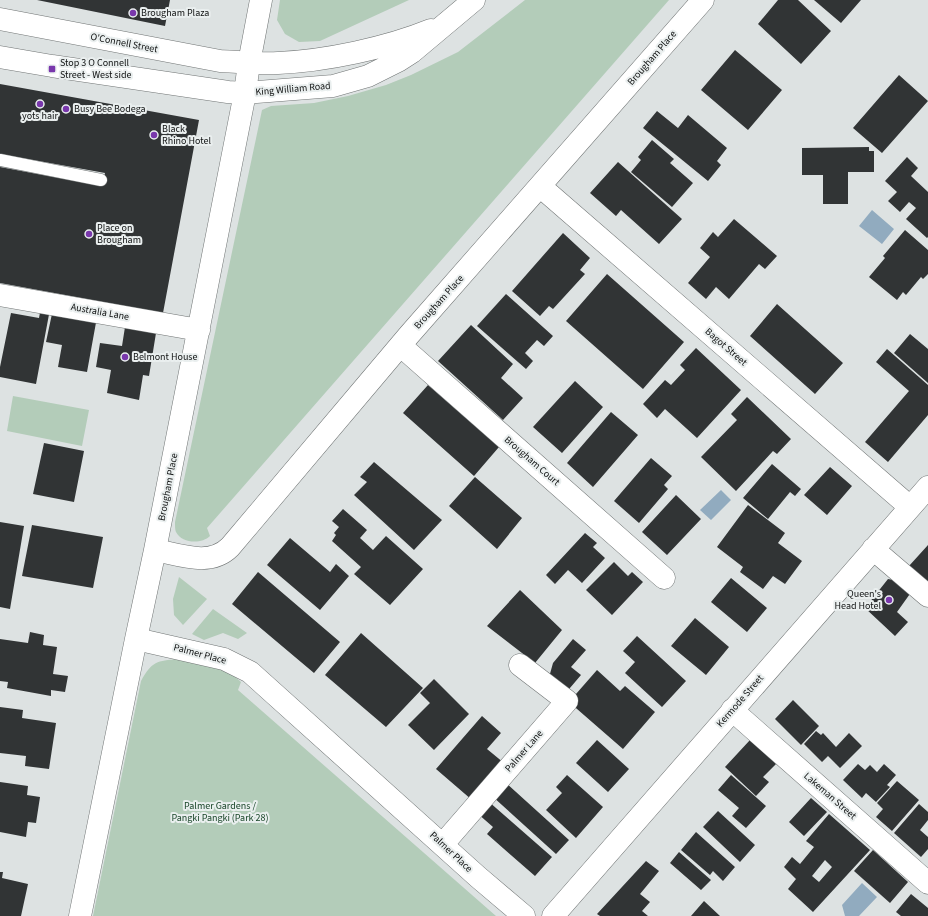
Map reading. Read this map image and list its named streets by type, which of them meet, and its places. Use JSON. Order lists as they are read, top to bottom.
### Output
{
  "streets": {
    "street": [
      "O'Connell Street",
      "Brougham Place",
      "King William Road",
      "Australia Lane",
      "Bagot Street",
      "Brougham Court",
      "Palmer Place",
      "Kermode Street",
      "Palmer Lane",
      "Lakeman Street"
    ]
  },
  "crossings": [
    ["O'Connell Street", "Brougham Place"],
    ["O'Connell Street", "King William Road"],
    ["Brougham Place", "King William Road"],
    ["Brougham Place", "Australia Lane"],
    ["Brougham Place", "Bagot Street"],
    ["Brougham Place", "Brougham Court"],
    ["Brougham Place", "Palmer Place"],
    ["Bagot Street", "Kermode Street"],
    ["Palmer Place", "Palmer Lane"],
    ["Kermode Street", "Lakeman Street"]
  ],
  "parks": ["Palmer Gardens / Pangki Pangki (Park 28)"],
  "places": {
    "other": [
      "Brougham Plaza",
      "yots hair",
      "Busy Bee Bodega",
      "Black Rhino Hotel",
      "Place on Brougham",
      "Belmont House",
      "Queen's Head Hotel"
    ],
    "transit": ["Stop 3 O Connell Street - West side"]
  }
}
